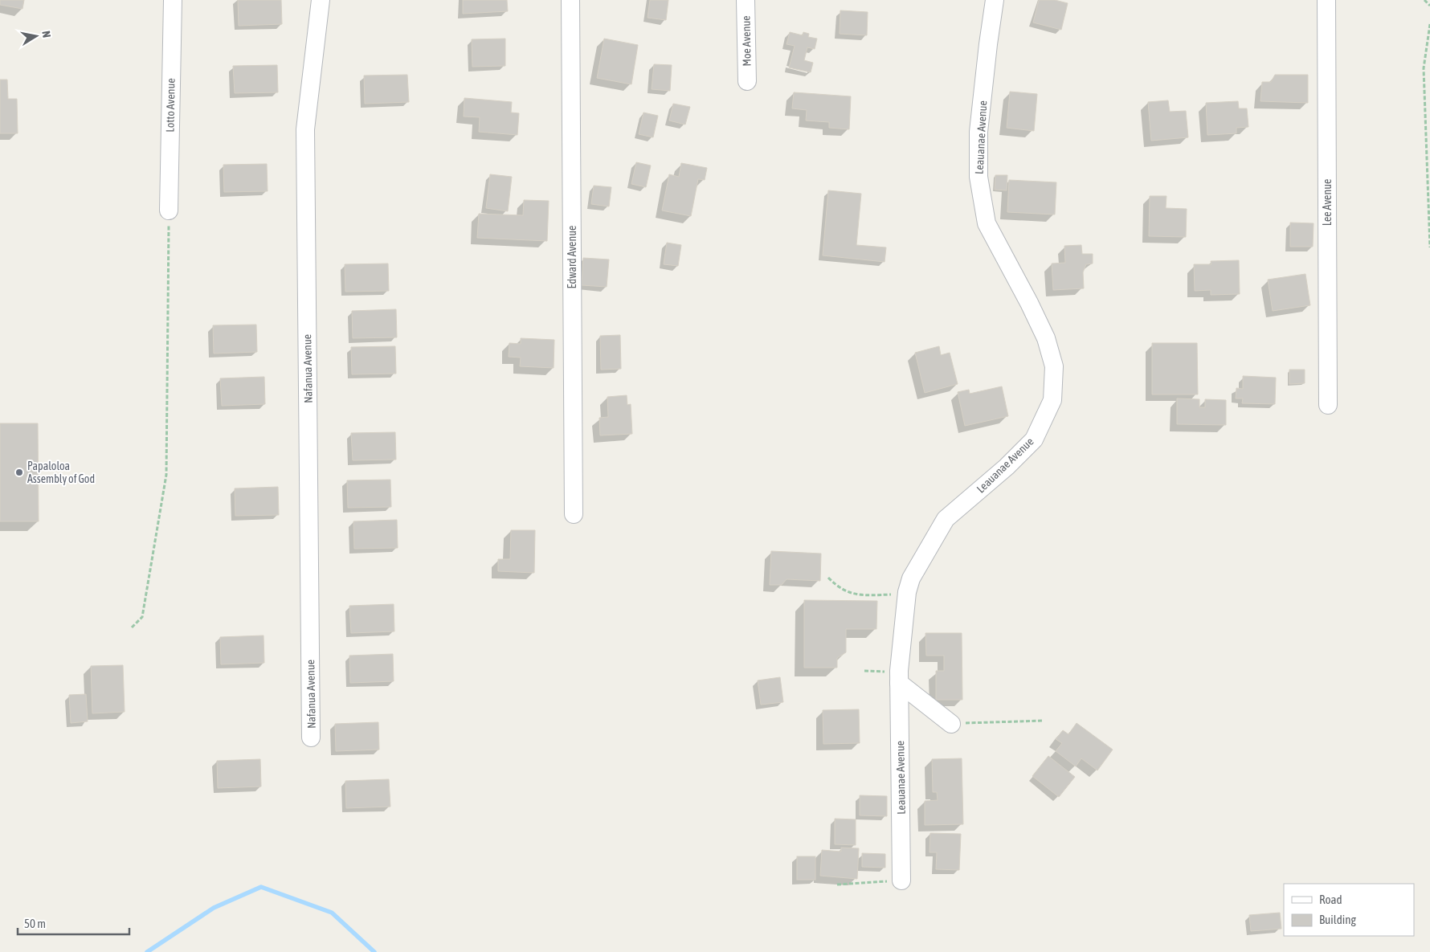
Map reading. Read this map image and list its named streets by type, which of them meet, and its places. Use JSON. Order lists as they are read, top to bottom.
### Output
{
  "streets": {
    "street": [
      "Moe Avenue",
      "Lotto Avenue",
      "Leauanae Avenue",
      "Lee Avenue",
      "Edward Avenue",
      "Nafanua Avenue"
    ]
  },
  "places": ["Papaloloa Assembly of God"],
  "legend": ["Road", "Building"],
  "scale_bar": "50 m",
  "north": "right"
}
